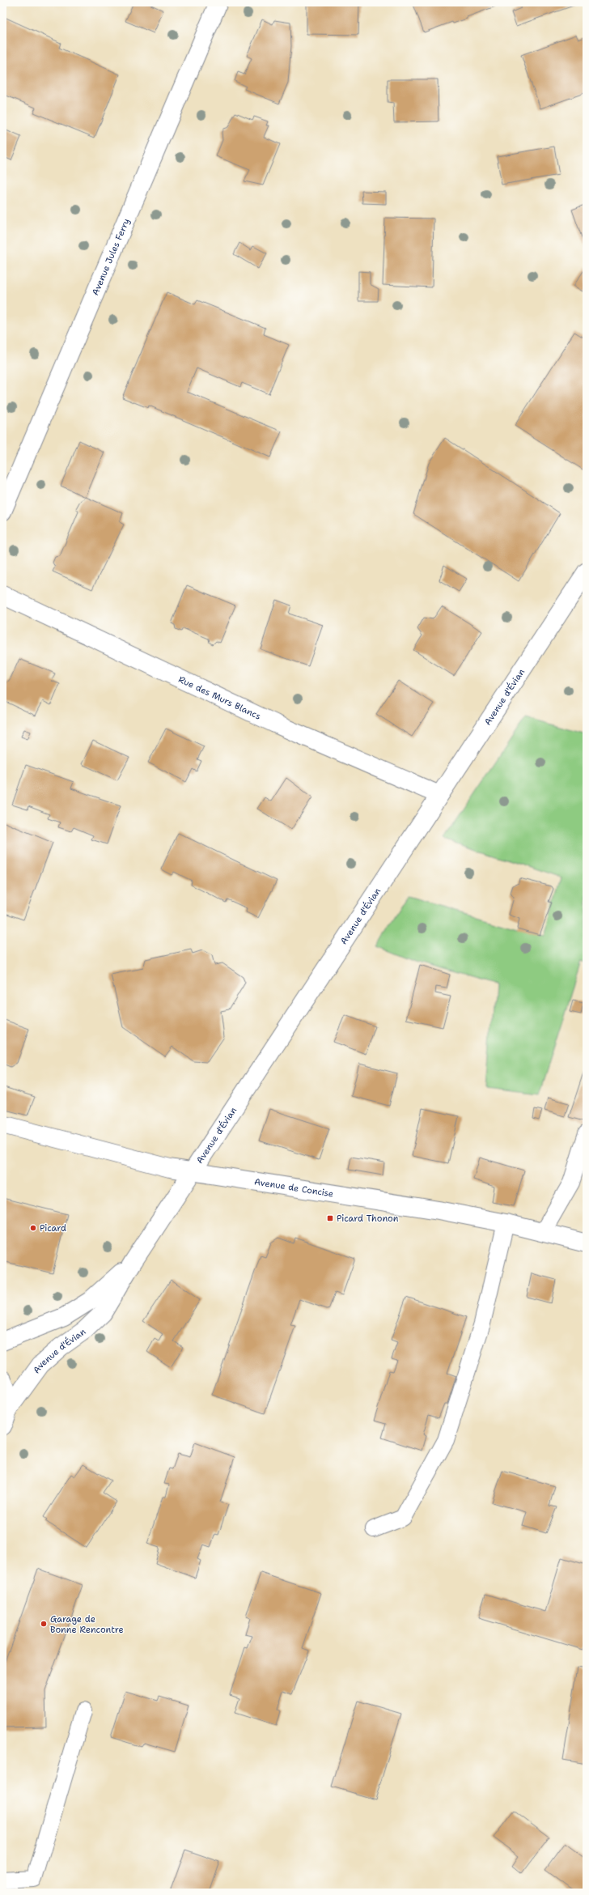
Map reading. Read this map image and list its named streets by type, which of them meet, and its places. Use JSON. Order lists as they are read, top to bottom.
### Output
{
  "streets": {
    "street": [
      "Avenue Jules Ferry",
      "Avenue d'Évian",
      "Rue des Murs Blancs",
      "Avenue de Concise"
    ]
  },
  "crossings": [
    ["Avenue d'Évian", "Rue des Murs Blancs"],
    ["Avenue d'Évian", "Avenue de Concise"]
  ],
  "places": {
    "transit": ["Picard Thonon"],
    "other": ["Picard", "Garage de Bonne Rencontre"]
  }
}
